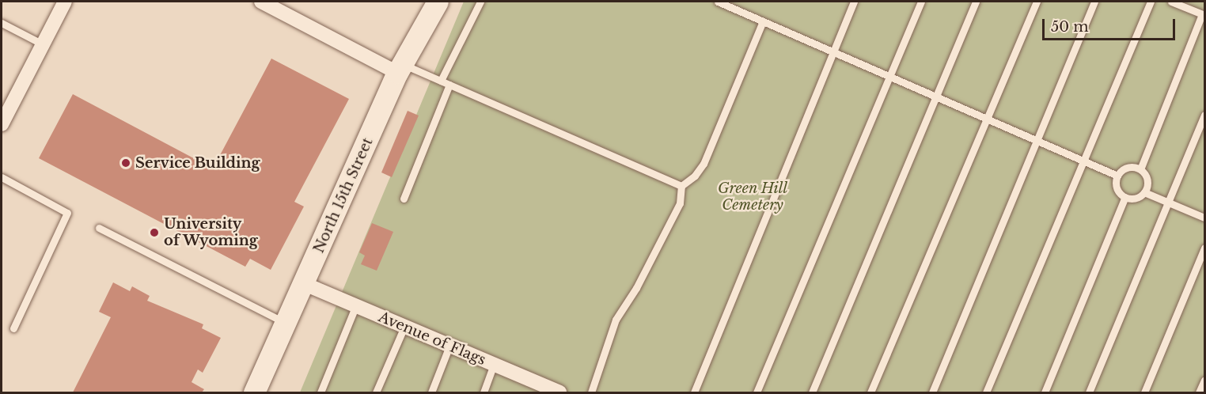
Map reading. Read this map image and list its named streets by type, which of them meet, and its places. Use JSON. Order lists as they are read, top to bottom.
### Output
{
  "streets": {
    "main road": ["North 15th Street"],
    "street": ["Avenue of Flags"]
  },
  "crossings": [
    ["North 15th Street", "Avenue of Flags"]
  ],
  "parks": ["Green Hill Cemetery"],
  "places": ["Service Building", "University of Wyoming"],
  "scale_bar": "50 m"
}
